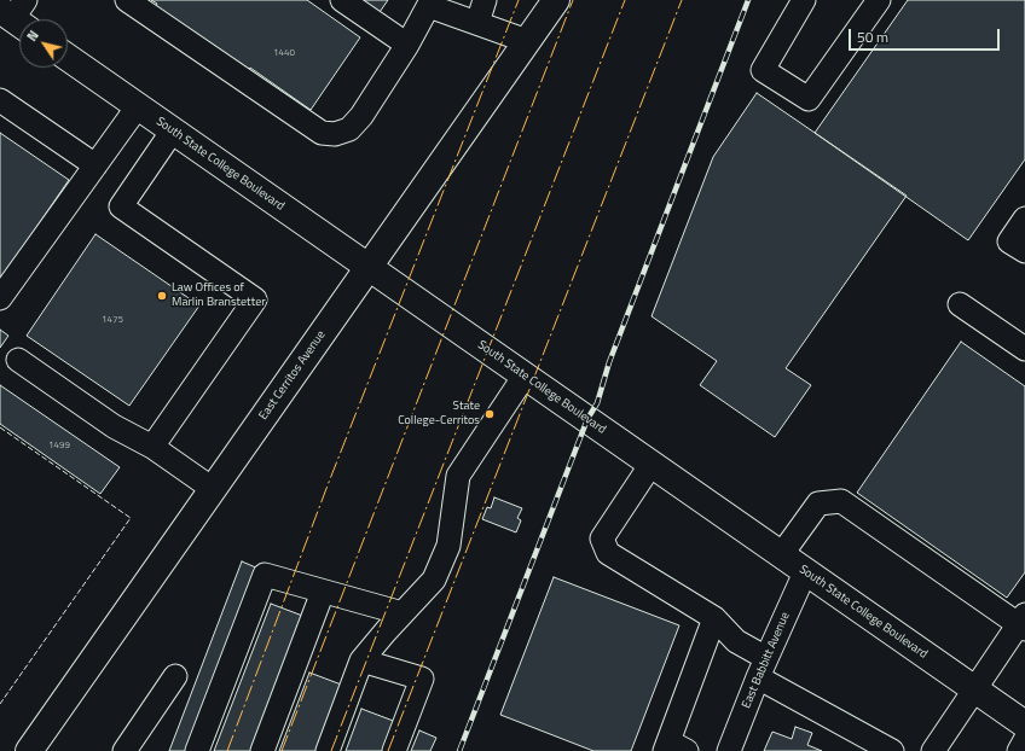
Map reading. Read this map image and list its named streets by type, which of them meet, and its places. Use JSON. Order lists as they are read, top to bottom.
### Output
{
  "streets": {
    "main road": ["South State College Boulevard", "East Cerritos Avenue"],
    "street": ["East Babbitt Avenue"]
  },
  "crossings": [
    ["South State College Boulevard", "East Cerritos Avenue"],
    ["South State College Boulevard", "East Babbitt Avenue"]
  ],
  "places": ["Law Offices of Marlin Branstetter", "State College-Cerritos"],
  "house_numbers": ["1440", "1475", "1499"],
  "scale_bar": "50 m",
  "north": "top left"
}
